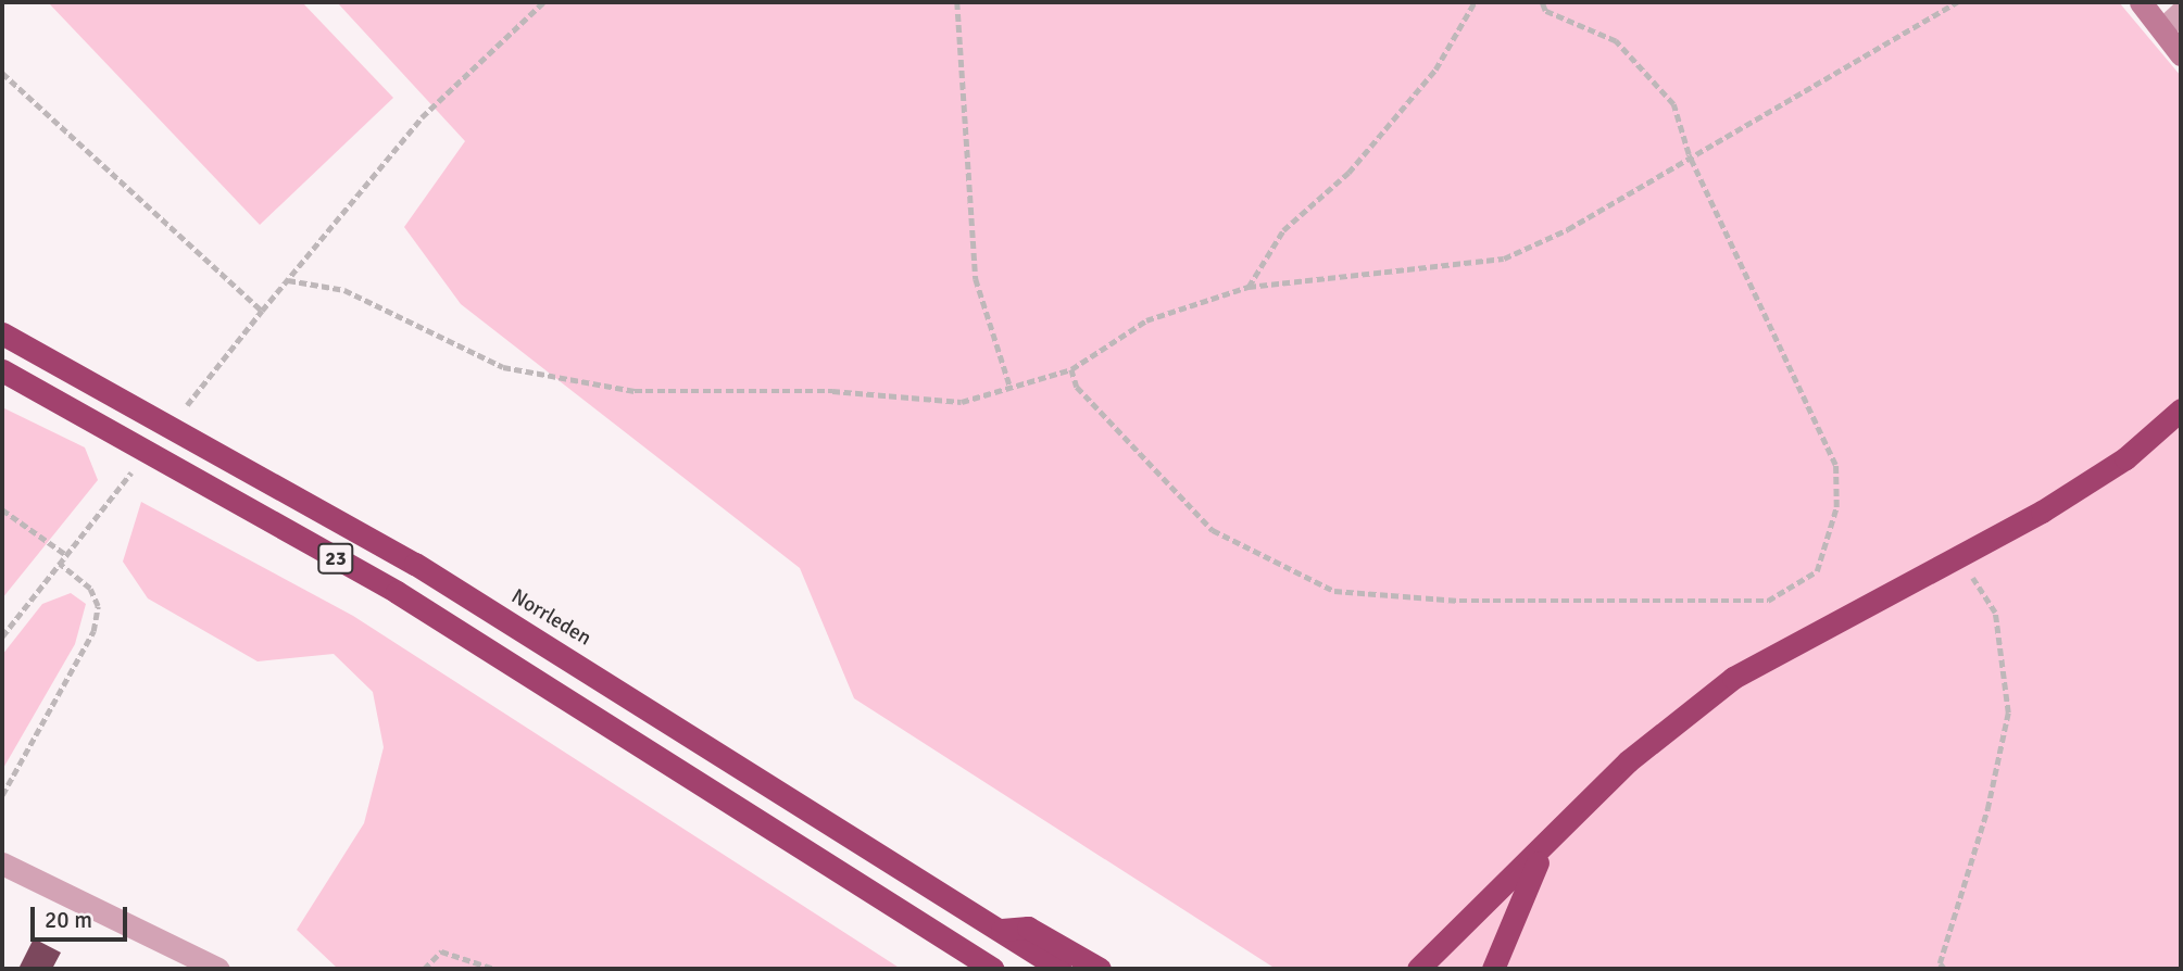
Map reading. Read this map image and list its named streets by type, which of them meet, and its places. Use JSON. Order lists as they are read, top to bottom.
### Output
{
  "streets": {
    "highway": ["23", "Norrleden"]
  },
  "scale_bar": "20 m"
}
